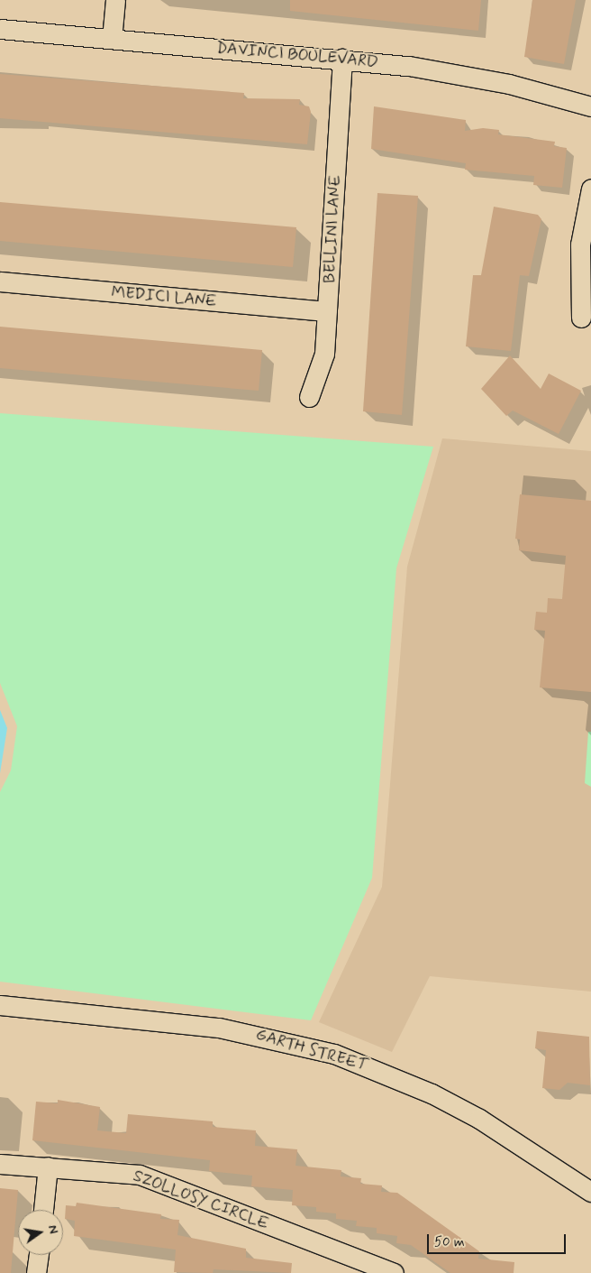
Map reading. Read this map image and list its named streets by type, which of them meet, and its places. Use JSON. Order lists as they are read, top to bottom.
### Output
{
  "streets": {
    "street": [
      "DAVINCI BOULEVARD",
      "BELLINI LANE",
      "MEDICI LANE",
      "GARTH STREET",
      "SZOLLOSY CIRCLE"
    ]
  },
  "crossings": [
    ["DAVINCI BOULEVARD", "BELLINI LANE"],
    ["BELLINI LANE", "MEDICI LANE"]
  ],
  "scale_bar": "50 m",
  "north": "right"
}
